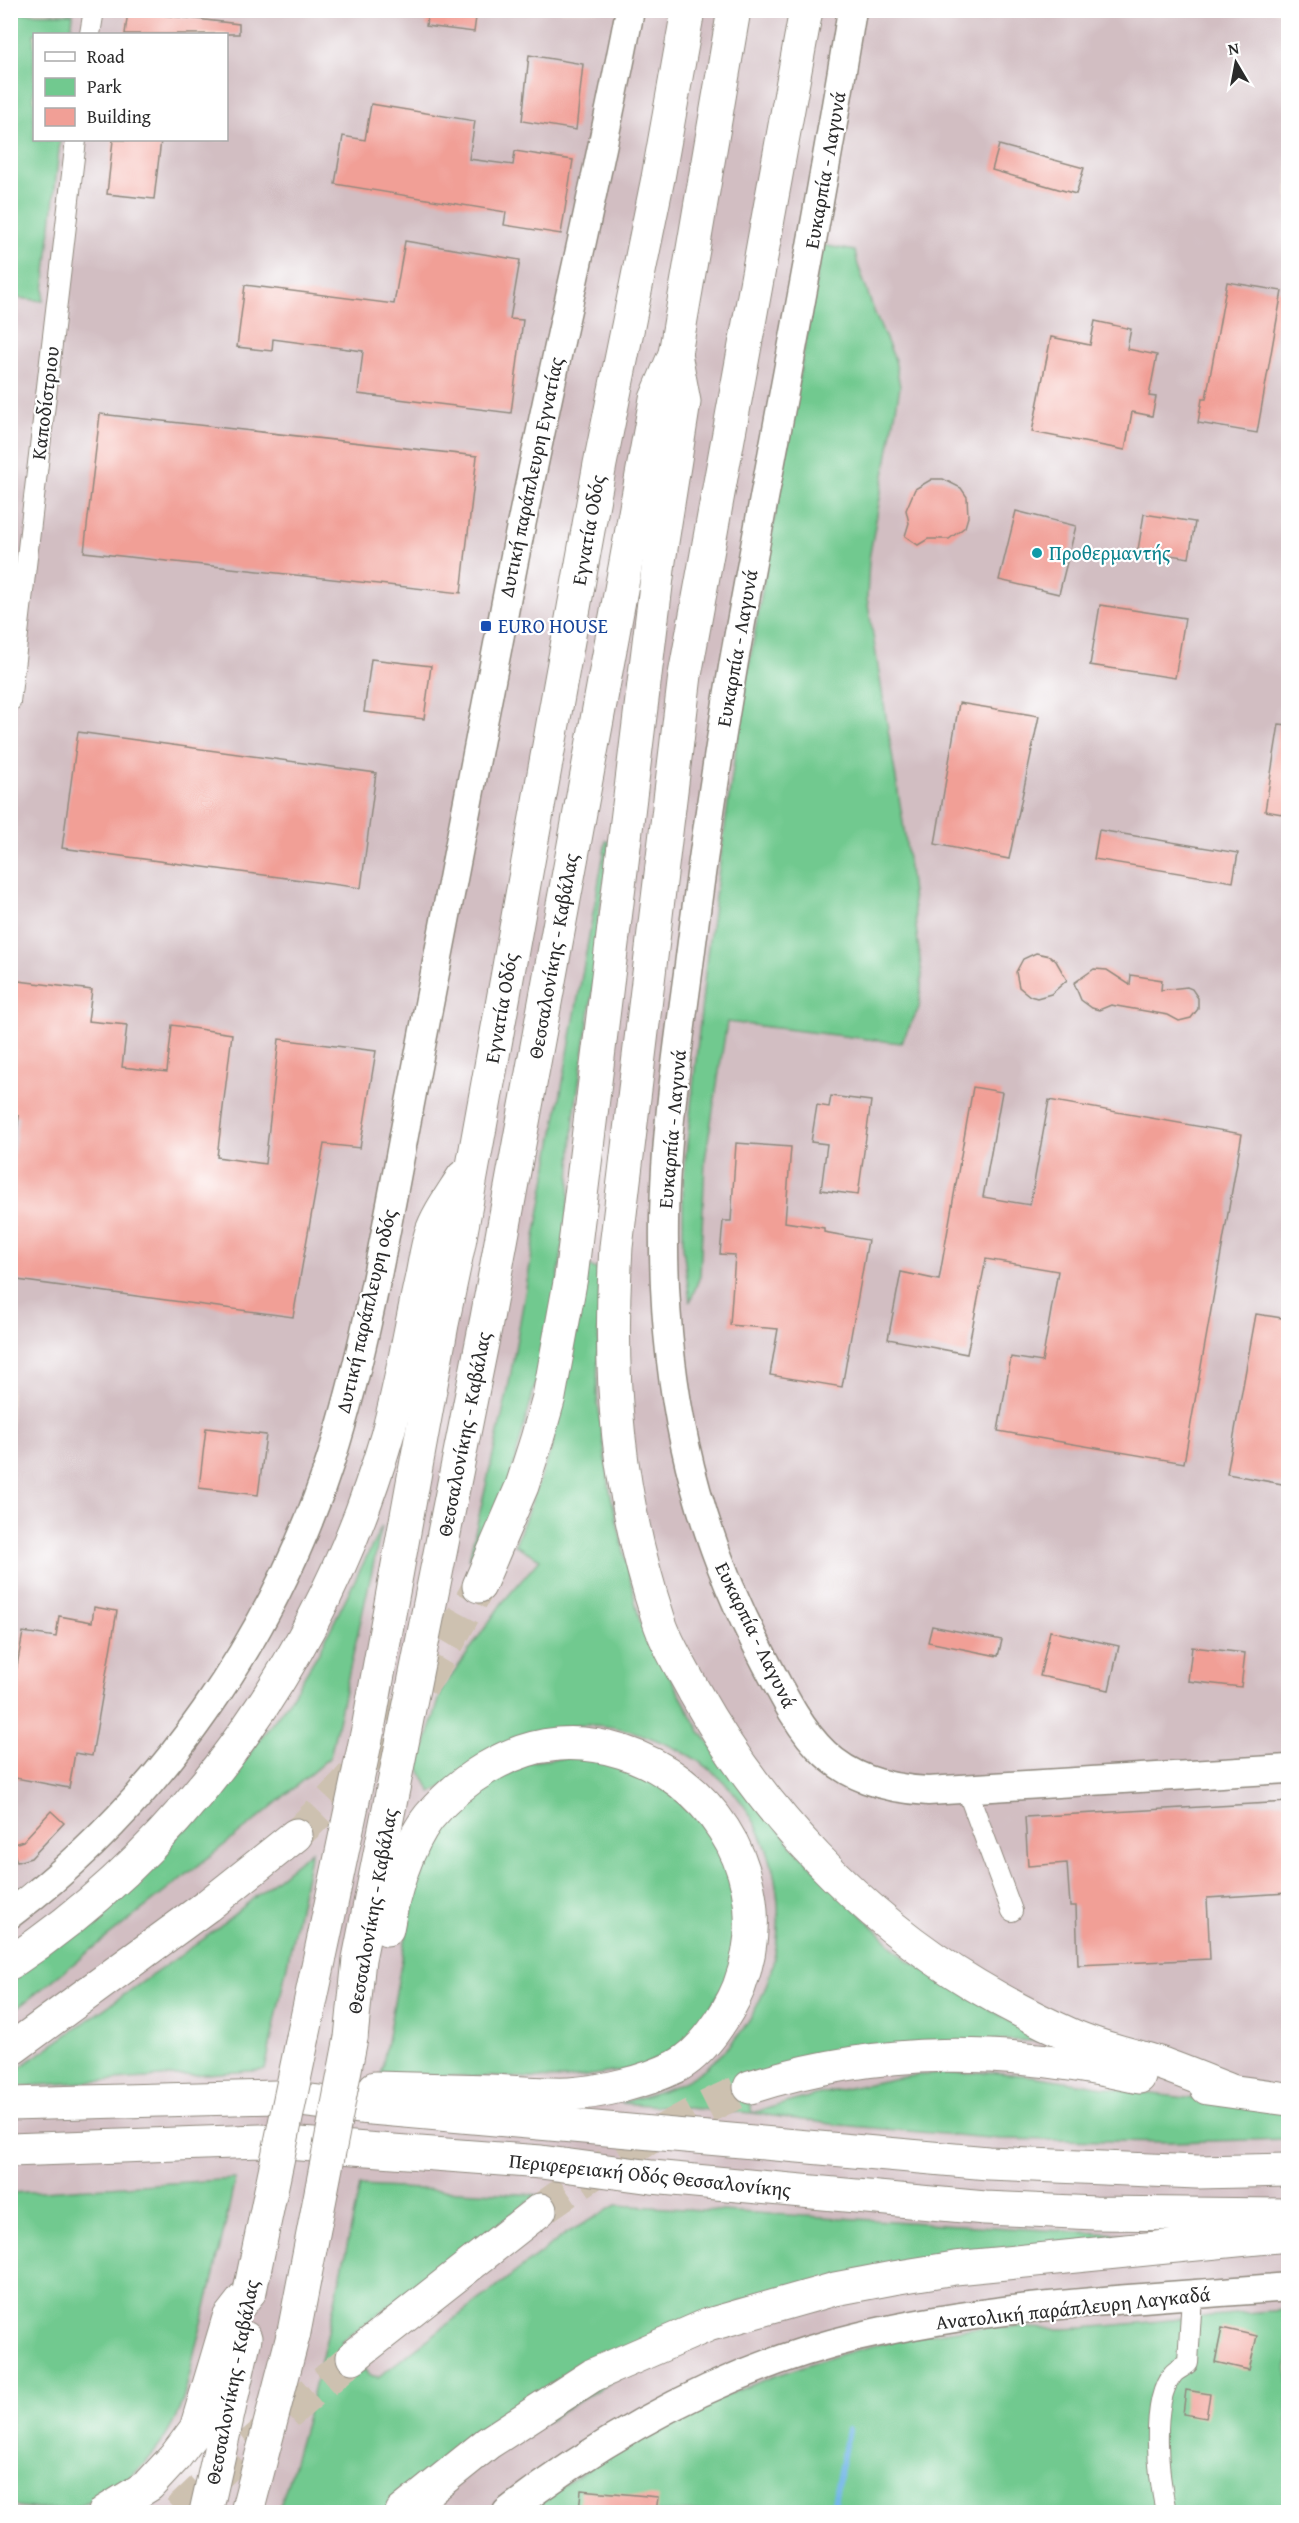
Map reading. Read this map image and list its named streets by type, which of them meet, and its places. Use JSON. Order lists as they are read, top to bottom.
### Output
{
  "streets": {
    "highway": ["Εγνατία Οδός", "Θεσσαλονίκης - Καβάλας", "Περιφερειακή Οδός Θεσσαλονίκης"],
    "street": [
      "Ευκαρπία - Λαγυνά",
      "Καποδίστριου",
      "Δυτική παράπλευρη Εγνατίας",
      "Δυτική παράπλευρη οδός",
      "Ανατολική παράπλευρη Λαγκαδά"
    ]
  },
  "crossings": [
    ["Δυτική παράπλευρη Εγνατίας", "Δυτική παράπλευρη οδός"],
    ["Εγνατία Οδός", "Θεσσαλονίκης - Καβάλας"]
  ],
  "places": {
    "other": ["Προθερμαντής"],
    "transit": ["EURO HOUSE"]
  },
  "legend": ["Road", "Park", "Building"],
  "north": "top"
}
